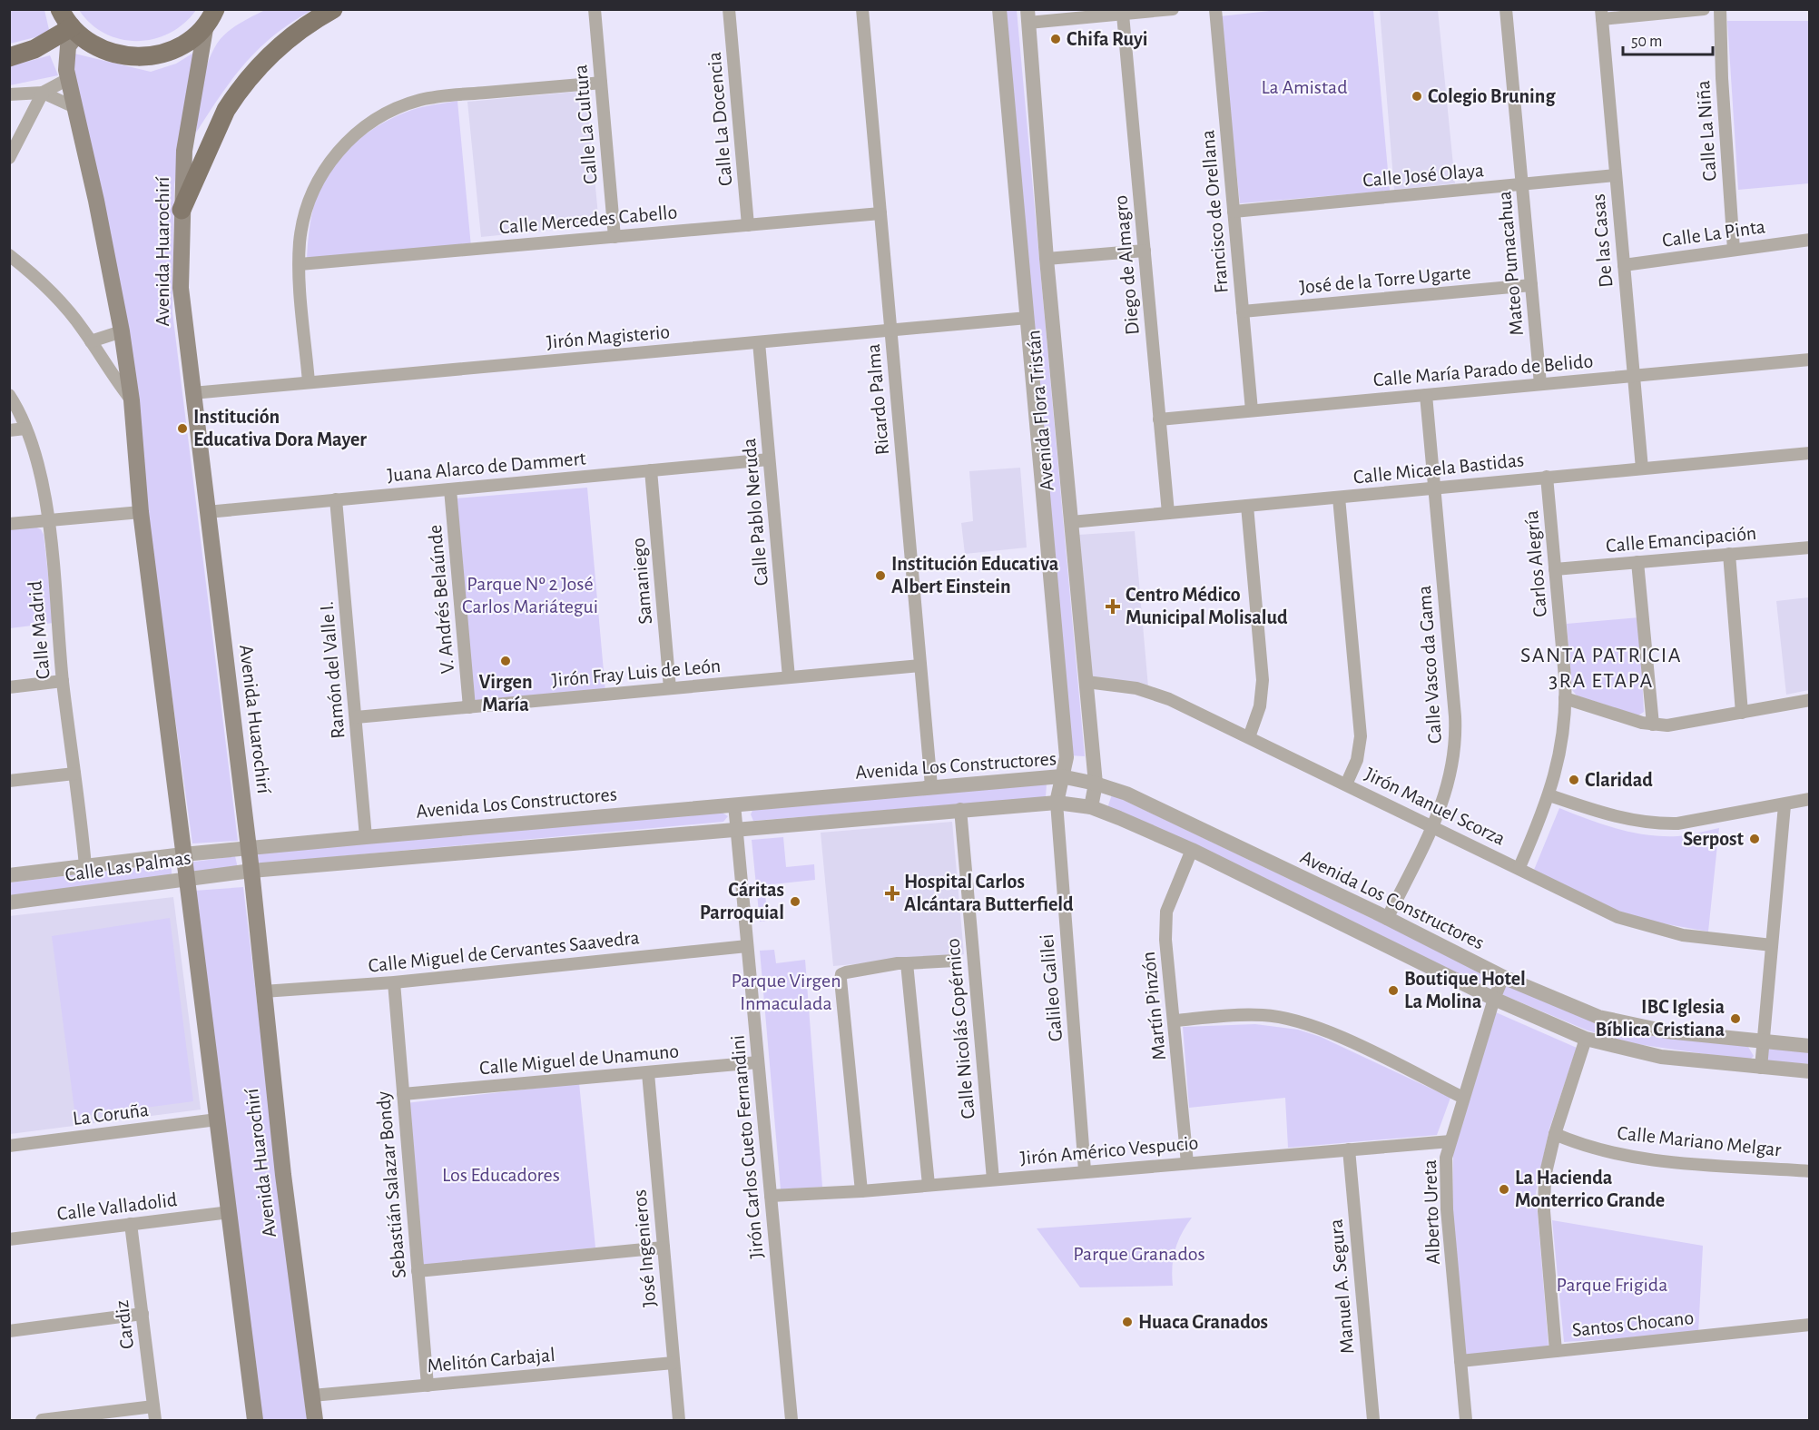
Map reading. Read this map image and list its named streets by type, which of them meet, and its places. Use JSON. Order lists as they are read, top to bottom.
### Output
{
  "streets": {
    "main road": ["Avenida Huarochirí"],
    "street": [
      "Calle La Docencia",
      "Calle La Cultura",
      "Calle La Niña",
      "Calle José Olaya",
      "Francisco de Orellana",
      "Calle Mercedes Cabello",
      "Calle La Pinta",
      "De las Casas",
      "Mateo Pumacahua",
      "Diego de Almagro",
      "José de la Torre Ugarte",
      "Jirón Magisterio",
      "Calle María Parado de Belido",
      "Ricardo Palma",
      "Avenida Flora Tristán",
      "Juana Alarco de Dammert",
      "Calle Micaela Bastidas",
      "Calle Pablo Neruda",
      "Calle Emancipación",
      "Carlos Alegría",
      "Samaniego",
      "V. Andrés Belaúnde",
      "Calle Madrid",
      "Calle Vasco da Gama",
      "Ramón del Valle I.",
      "Jirón Fray Luis de León",
      "Avenida Los Constructores",
      "Jirón Manuel Scorza",
      "Calle Las Palmas",
      "Calle Miguel de Cervantes Saavedra",
      "Galileo Galilei",
      "Martín Pinzón",
      "Calle Nicolás Copérnico",
      "Calle Miguel de Unamuno",
      "La Coruña",
      "Calle Mariano Melgar",
      "Jirón Carlos Cueto Fernandini",
      "Jirón Américo Vespucio",
      "Sebastián Salazar Bondy",
      "Calle Valladolid",
      "Alberto Ureta",
      "José Ingenieros",
      "Manuel A. Segura",
      "Santos Chocano",
      "Cardiz",
      "Melitón Carbajal"
    ]
  },
  "crossings": [
    ["Calle La Docencia", "Calle Mercedes Cabello"],
    ["Calle La Cultura", "Calle Mercedes Cabello"],
    ["Calle La Niña", "Calle La Pinta"],
    ["Calle José Olaya", "Francisco de Orellana"],
    ["Calle José Olaya", "De las Casas"],
    ["Calle José Olaya", "Mateo Pumacahua"],
    ["Francisco de Orellana", "José de la Torre Ugarte"],
    ["Francisco de Orellana", "Calle María Parado de Belido"],
    ["Calle Mercedes Cabello", "Ricardo Palma"],
    ["Calle La Pinta", "De las Casas"],
    ["De las Casas", "Calle María Parado de Belido"],
    ["De las Casas", "Calle Micaela Bastidas"],
    ["Avenida Huarochirí", "Jirón Magisterio"],
    ["Avenida Huarochirí", "Juana Alarco de Dammert"],
    ["Avenida Huarochirí", "Avenida Los Constructores"],
    ["Avenida Huarochirí", "Calle Las Palmas"],
    ["Avenida Huarochirí", "Calle Miguel de Cervantes Saavedra"],
    ["Avenida Huarochirí", "La Coruña"],
    ["Avenida Huarochirí", "Calle Valladolid"],
    ["Avenida Huarochirí", "Melitón Carbajal"],
    ["Mateo Pumacahua", "José de la Torre Ugarte"],
    ["Mateo Pumacahua", "Calle María Parado de Belido"],
    ["Diego de Almagro", "Calle María Parado de Belido"],
    ["Diego de Almagro", "Calle Micaela Bastidas"],
    ["Jirón Magisterio", "Ricardo Palma"],
    ["Jirón Magisterio", "Avenida Flora Tristán"],
    ["Jirón Magisterio", "Calle Pablo Neruda"],
    ["Calle María Parado de Belido", "Calle Vasco da Gama"],
    ["Ricardo Palma", "Jirón Fray Luis de León"],
    ["Ricardo Palma", "Avenida Los Constructores"],
    ["Avenida Flora Tristán", "Calle Micaela Bastidas"],
    ["Avenida Flora Tristán", "Avenida Los Constructores"],
    ["Avenida Flora Tristán", "Jirón Manuel Scorza"],
    ["Avenida Flora Tristán", "Galileo Galilei"],
    ["Juana Alarco de Dammert", "Calle Pablo Neruda"],
    ["Juana Alarco de Dammert", "Samaniego"],
    ["Juana Alarco de Dammert", "V. Andrés Belaúnde"],
    ["Juana Alarco de Dammert", "Ramón del Valle I."],
    ["Calle Micaela Bastidas", "Carlos Alegría"],
    ["Calle Micaela Bastidas", "Calle Vasco da Gama"],
    ["Calle Pablo Neruda", "Jirón Fray Luis de León"],
    ["Calle Emancipación", "Carlos Alegría"],
    ["Carlos Alegría", "Jirón Manuel Scorza"],
    ["Samaniego", "Jirón Fray Luis de León"],
    ["V. Andrés Belaúnde", "Jirón Fray Luis de León"],
    ["Calle Madrid", "Calle Las Palmas"],
    ["Calle Vasco da Gama", "Avenida Los Constructores"],
    ["Calle Vasco da Gama", "Jirón Manuel Scorza"],
    ["Ramón del Valle I.", "Jirón Fray Luis de León"],
    ["Ramón del Valle I.", "Avenida Los Constructores"],
    ["Avenida Los Constructores", "Calle Las Palmas"],
    ["Avenida Los Constructores", "Jirón Carlos Cueto Fernandini"],
    ["Avenida Los Constructores", "Alberto Ureta"],
    ["Calle Miguel de Cervantes Saavedra", "Jirón Carlos Cueto Fernandini"],
    ["Calle Miguel de Cervantes Saavedra", "Sebastián Salazar Bondy"],
    ["Galileo Galilei", "Jirón Américo Vespucio"],
    ["Martín Pinzón", "Jirón Américo Vespucio"],
    ["Calle Nicolás Copérnico", "Jirón Américo Vespucio"],
    ["Calle Miguel de Unamuno", "Jirón Carlos Cueto Fernandini"],
    ["Calle Miguel de Unamuno", "Sebastián Salazar Bondy"],
    ["Calle Miguel de Unamuno", "José Ingenieros"],
    ["Jirón Carlos Cueto Fernandini", "Jirón Américo Vespucio"],
    ["Jirón Américo Vespucio", "Alberto Ureta"],
    ["Jirón Américo Vespucio", "Manuel A. Segura"],
    ["Sebastián Salazar Bondy", "Melitón Carbajal"],
    ["Calle Valladolid", "Cardiz"],
    ["Alberto Ureta", "Santos Chocano"],
    ["José Ingenieros", "Melitón Carbajal"]
  ],
  "districts": ["SANTA PATRICIA 3RA ETAPA"],
  "parks": [
    "La Amistad",
    "Parque Nº 2 José Carlos Mariátegui",
    "Parque Virgen Inmaculada",
    "Los Educadores",
    "Parque Granados",
    "Parque Frigida"
  ],
  "places": {
    "other": [
      "Chifa Ruyi",
      "Colegio Bruning",
      "Institución Educativa Dora Mayer",
      "Institución Educativa Albert Einstein",
      "Virgen María",
      "Claridad",
      "Serpost",
      "Cáritas Parroquial",
      "Boutique Hotel La Molina",
      "IBC Iglesia Bíblica Cristiana",
      "La Hacienda Monterrico Grande",
      "Huaca Granados"
    ],
    "health": ["Centro Médico Municipal Molisalud", "Hospital Carlos Alcántara Butterfield"]
  },
  "scale_bar": "50 m"
}
